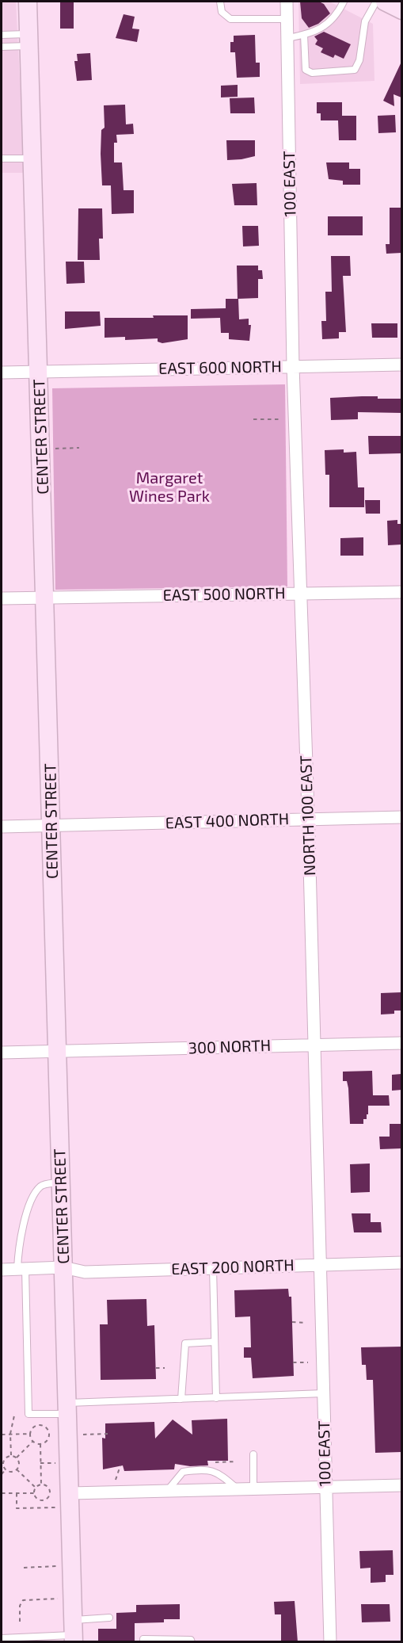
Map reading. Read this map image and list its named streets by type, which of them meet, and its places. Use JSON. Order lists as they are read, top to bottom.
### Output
{
  "streets": {
    "street": [
      "100 EAST",
      "EAST 600 NORTH",
      "CENTER STREET",
      "EAST 500 NORTH",
      "NORTH 100 EAST",
      "EAST 400 NORTH",
      "300 NORTH",
      "EAST 200 NORTH"
    ]
  },
  "crossings": [
    ["100 EAST", "EAST 600 NORTH"],
    ["100 EAST", "NORTH 100 EAST"],
    ["100 EAST", "EAST 200 NORTH"],
    ["EAST 600 NORTH", "CENTER STREET"],
    ["EAST 600 NORTH", "NORTH 100 EAST"],
    ["CENTER STREET", "EAST 500 NORTH"],
    ["CENTER STREET", "EAST 400 NORTH"],
    ["CENTER STREET", "300 NORTH"],
    ["CENTER STREET", "EAST 200 NORTH"],
    ["EAST 500 NORTH", "NORTH 100 EAST"],
    ["NORTH 100 EAST", "EAST 400 NORTH"],
    ["NORTH 100 EAST", "300 NORTH"],
    ["NORTH 100 EAST", "EAST 200 NORTH"]
  ],
  "parks": ["Margaret Wines Park"]
}
